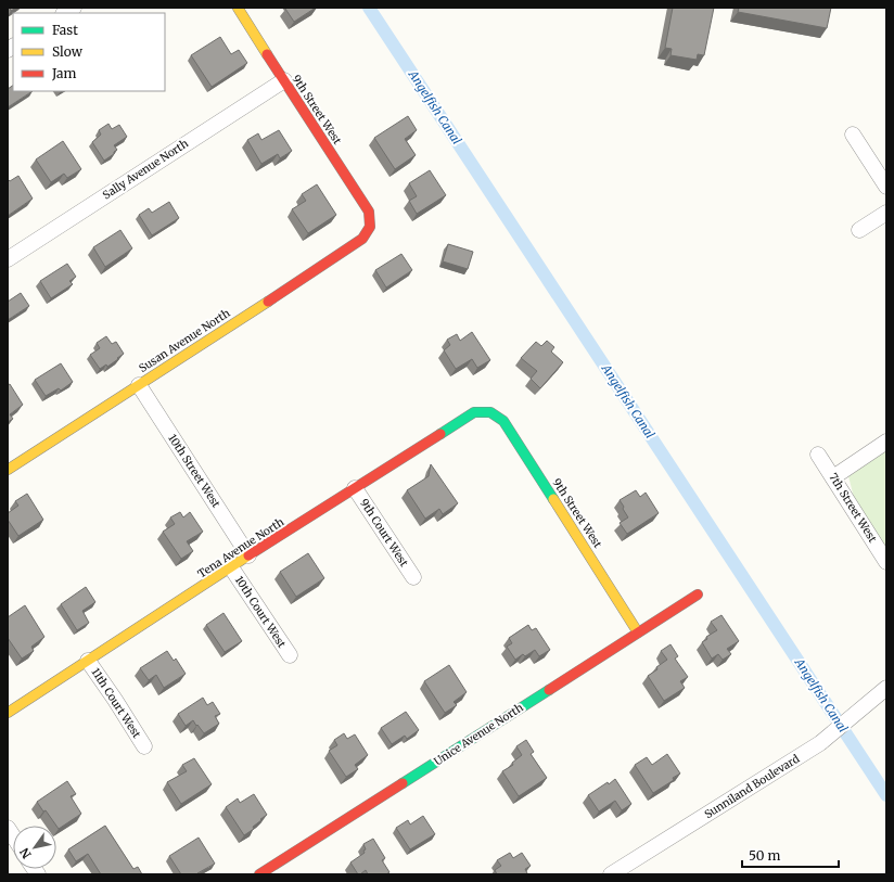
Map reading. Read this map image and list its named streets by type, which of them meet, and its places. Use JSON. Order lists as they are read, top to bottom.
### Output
{
  "streets": {
    "street": [
      "9th Street West",
      "Sally Avenue North",
      "Susan Avenue North",
      "10th Street West",
      "7th Street West",
      "9th Court West",
      "Tena Avenue North",
      "10th Court West",
      "11th Court West",
      "Unice Avenue North",
      "Sunniland Boulevard"
    ]
  },
  "crossings": [
    ["9th Street West", "Sally Avenue North"],
    ["9th Street West", "Susan Avenue North"],
    ["9th Street West", "Tena Avenue North"],
    ["9th Street West", "Unice Avenue North"],
    ["Susan Avenue North", "10th Street West"],
    ["10th Street West", "Tena Avenue North"],
    ["9th Court West", "Tena Avenue North"],
    ["Tena Avenue North", "10th Court West"],
    ["Tena Avenue North", "11th Court West"]
  ],
  "water": ["Angelfish Canal"],
  "legend": ["Fast", "Slow", "Jam"],
  "scale_bar": "50 m",
  "north": "bottom left"
}
